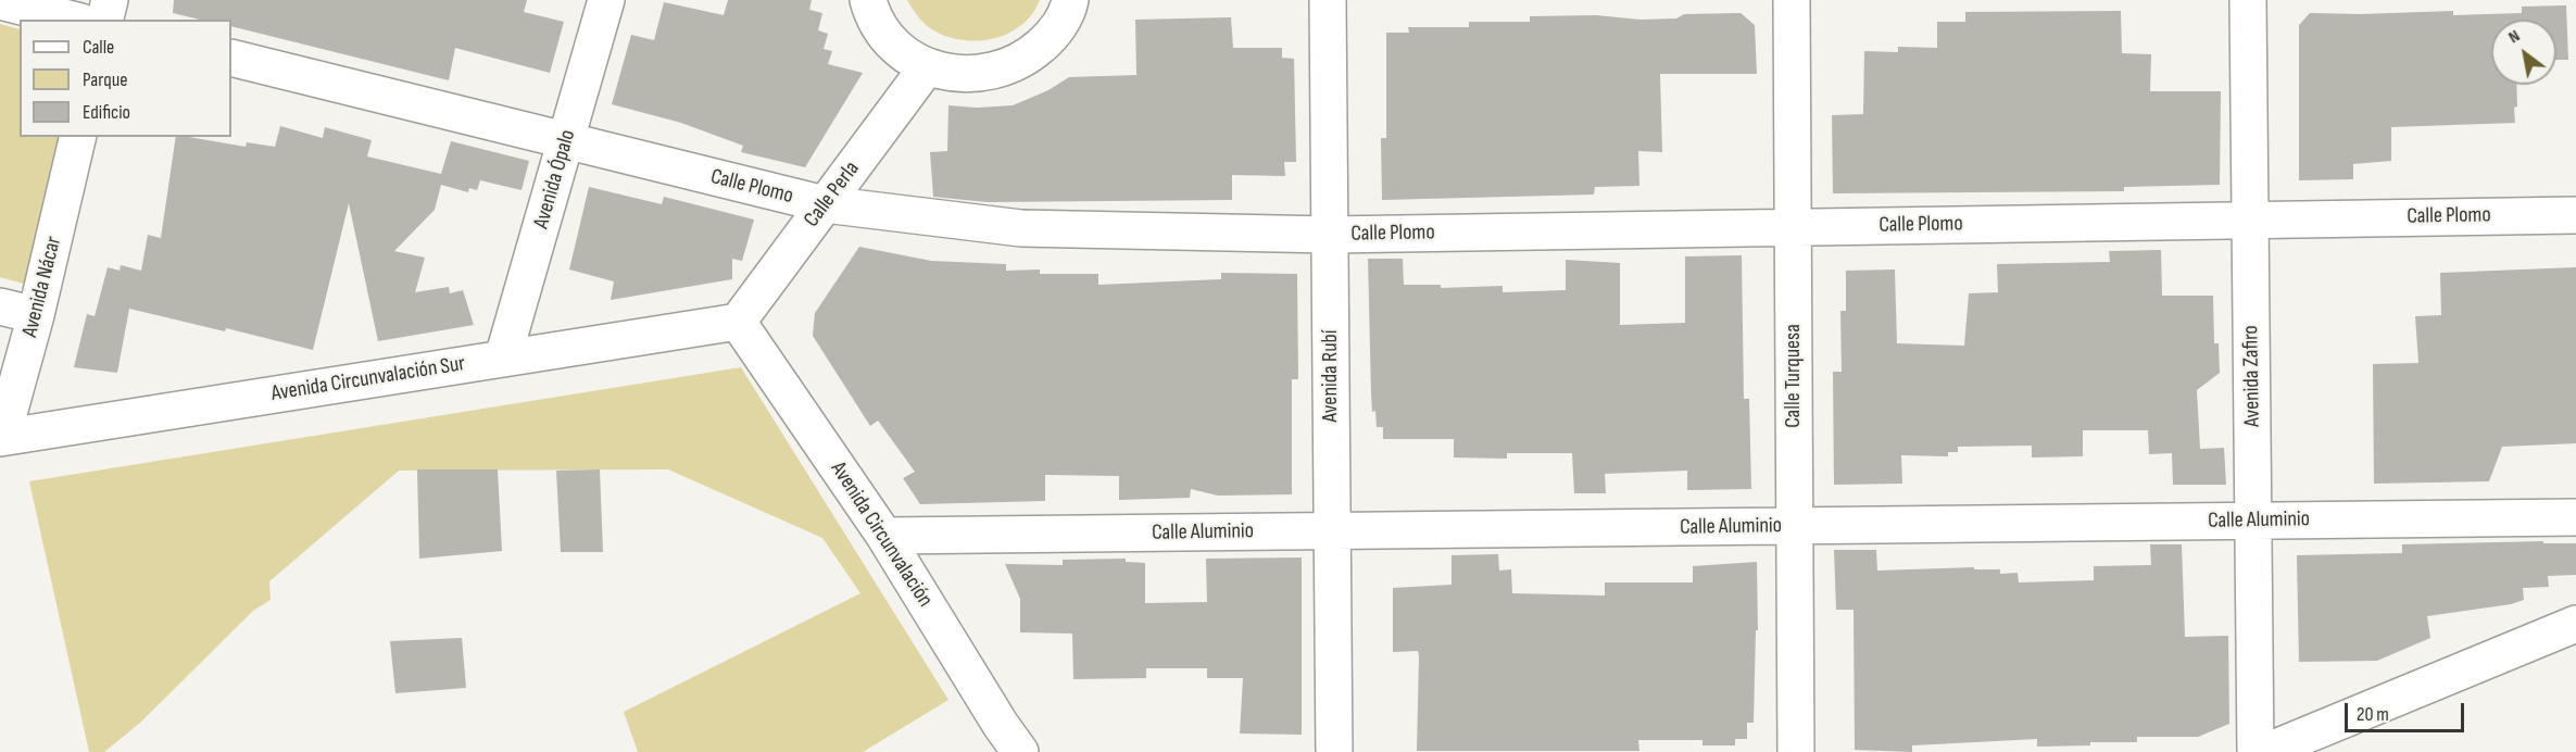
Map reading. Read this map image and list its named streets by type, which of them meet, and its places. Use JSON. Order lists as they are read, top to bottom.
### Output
{
  "streets": {
    "street": [
      "Avenida Ópalo",
      "Calle Plomo",
      "Calle Perla",
      "Avenida Nácar",
      "Avenida Rubí",
      "Calle Turquesa",
      "Avenida Zafiro",
      "Avenida Circunvalación Sur",
      "Calle Aluminio",
      "Avenida Circunvalación"
    ]
  },
  "crossings": [
    ["Avenida Ópalo", "Calle Plomo"],
    ["Avenida Ópalo", "Avenida Circunvalación Sur"],
    ["Calle Plomo", "Calle Perla"],
    ["Calle Plomo", "Avenida Rubí"],
    ["Calle Plomo", "Calle Turquesa"],
    ["Calle Plomo", "Avenida Zafiro"],
    ["Calle Perla", "Avenida Circunvalación Sur"],
    ["Calle Perla", "Avenida Circunvalación"],
    ["Avenida Nácar", "Avenida Circunvalación Sur"],
    ["Avenida Rubí", "Calle Aluminio"],
    ["Calle Turquesa", "Calle Aluminio"],
    ["Avenida Zafiro", "Calle Aluminio"],
    ["Avenida Circunvalación Sur", "Avenida Circunvalación"],
    ["Calle Aluminio", "Avenida Circunvalación"]
  ],
  "legend": ["Calle", "Parque", "Edificio"],
  "scale_bar": "20 m",
  "north": "top left"
}
